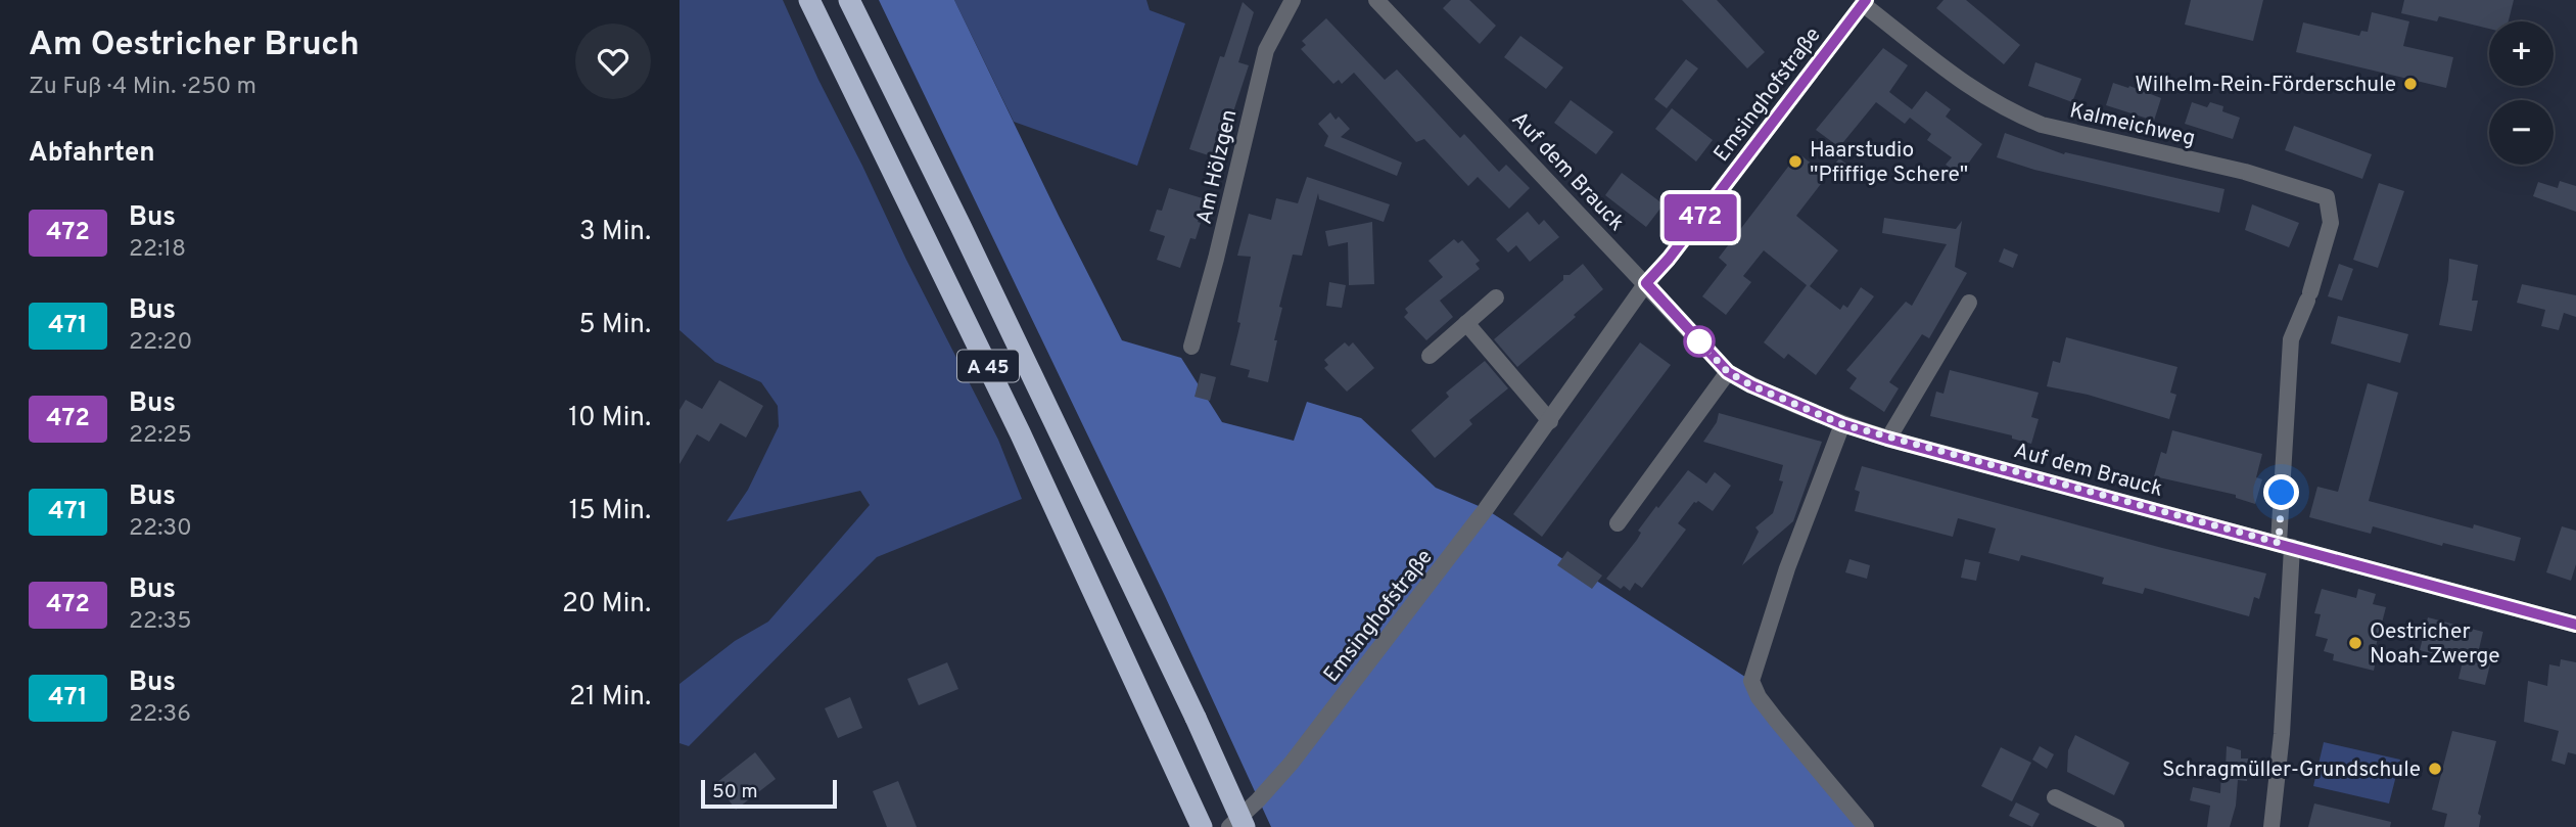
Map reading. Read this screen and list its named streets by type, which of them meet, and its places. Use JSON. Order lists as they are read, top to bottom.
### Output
{
  "streets": {
    "highway": ["A 45"],
    "street": [
      "Emsinghofstraße",
      "Kalmeichweg",
      "Am Hölzgen",
      "Auf dem Brauck"
    ]
  },
  "crossings": [
    ["Emsinghofstraße", "Kalmeichweg"],
    ["Emsinghofstraße", "Auf dem Brauck"],
    ["Kalmeichweg", "Auf dem Brauck"]
  ],
  "places": [
    "Wilhelm-Rein-Förderschule",
    "Haarstudio \"Pfiffige Schere\"",
    "Oestricher Noah-Zwerge",
    "Schragmüller-Grundschule"
  ],
  "lines": ["bus line 472"],
  "scale_bar": "50 m",
  "page": {
    "heading": [
      ["Am Oestricher Bruch", "Zu Fuß · 4 Min. · 250 m"],
      "Abfahrten"
    ],
    "on_map": "472",
    "map_buttons": ["+", "−"],
    "list": [
      {
        "mark": "472",
        "name": "Bus",
        "note": "22:18",
        "value": "3 Min."
      },
      {
        "mark": "471",
        "name": "Bus",
        "note": "22:20",
        "value": "5 Min."
      },
      {
        "mark": "472",
        "name": "Bus",
        "note": "22:25",
        "value": "10 Min."
      },
      {
        "mark": "471",
        "name": "Bus",
        "note": "22:30",
        "value": "15 Min."
      },
      {
        "mark": "472",
        "name": "Bus",
        "note": "22:35",
        "value": "20 Min."
      },
      {
        "mark": "471",
        "name": "Bus",
        "note": "22:36",
        "value": "21 Min."
      }
    ],
    "scale": "50 m"
  }
}
